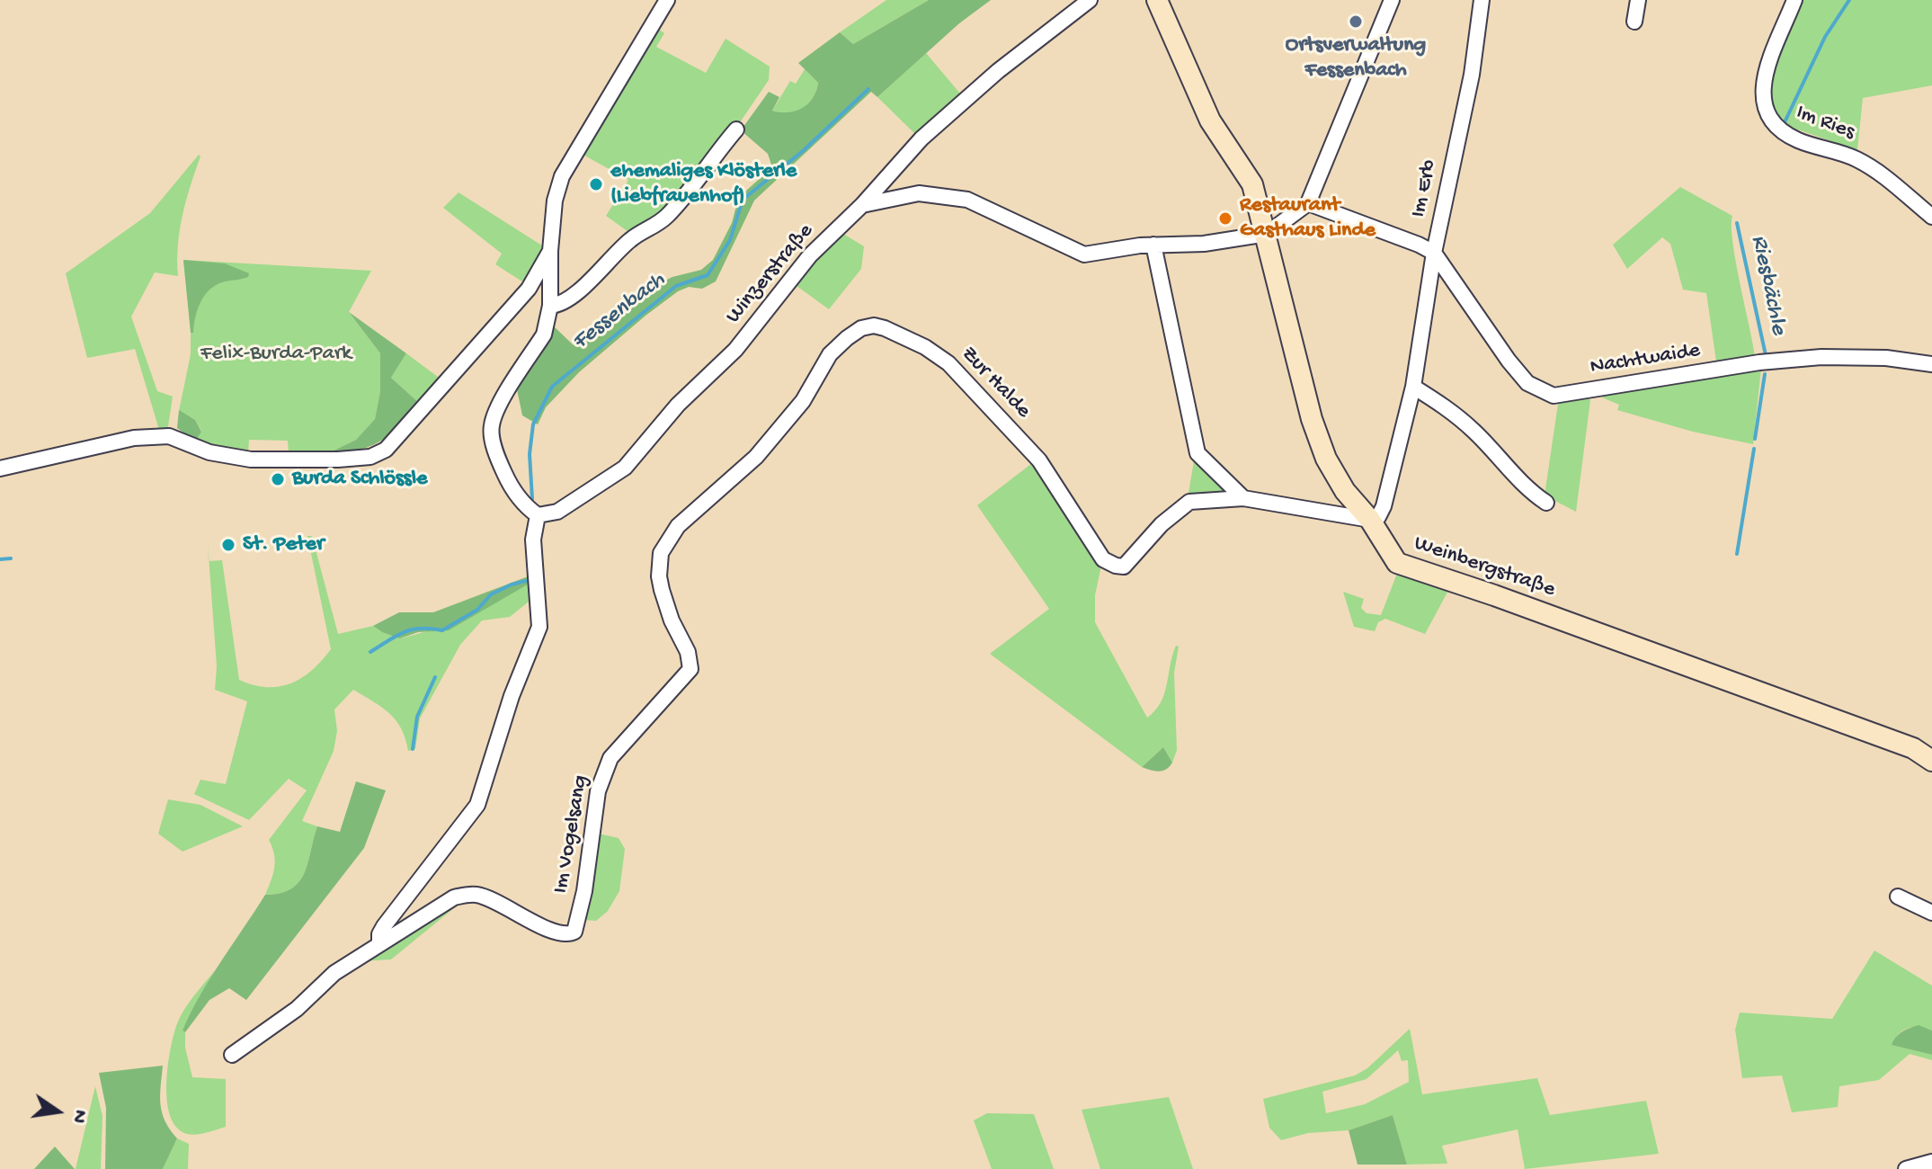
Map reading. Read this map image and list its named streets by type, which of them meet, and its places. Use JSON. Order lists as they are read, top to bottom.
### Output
{
  "streets": {
    "street": [
      "Im Ries",
      "Im Erb",
      "Winzerstraße",
      "Nachtwaide",
      "Zur Halde",
      "Weinbergstraße",
      "Im Vogelsang"
    ]
  },
  "crossings": [
    ["Im Erb", "Nachtwaide"],
    ["Im Erb", "Zur Halde"],
    ["Im Erb", "Weinbergstraße"],
    ["Zur Halde", "Weinbergstraße"],
    ["Zur Halde", "Im Vogelsang"]
  ],
  "water": ["Riesbächle", "Fessenbach"],
  "parks": ["Felix-Burda-Park"],
  "places": [
    "Ortsverwaltung Fessenbach",
    "ehemaliges Klösterle (Liebfrauenhof)",
    "Restaurant Gasthaus Linde",
    "Burda Schlössle",
    "St. Peter"
  ],
  "north": "right"
}
